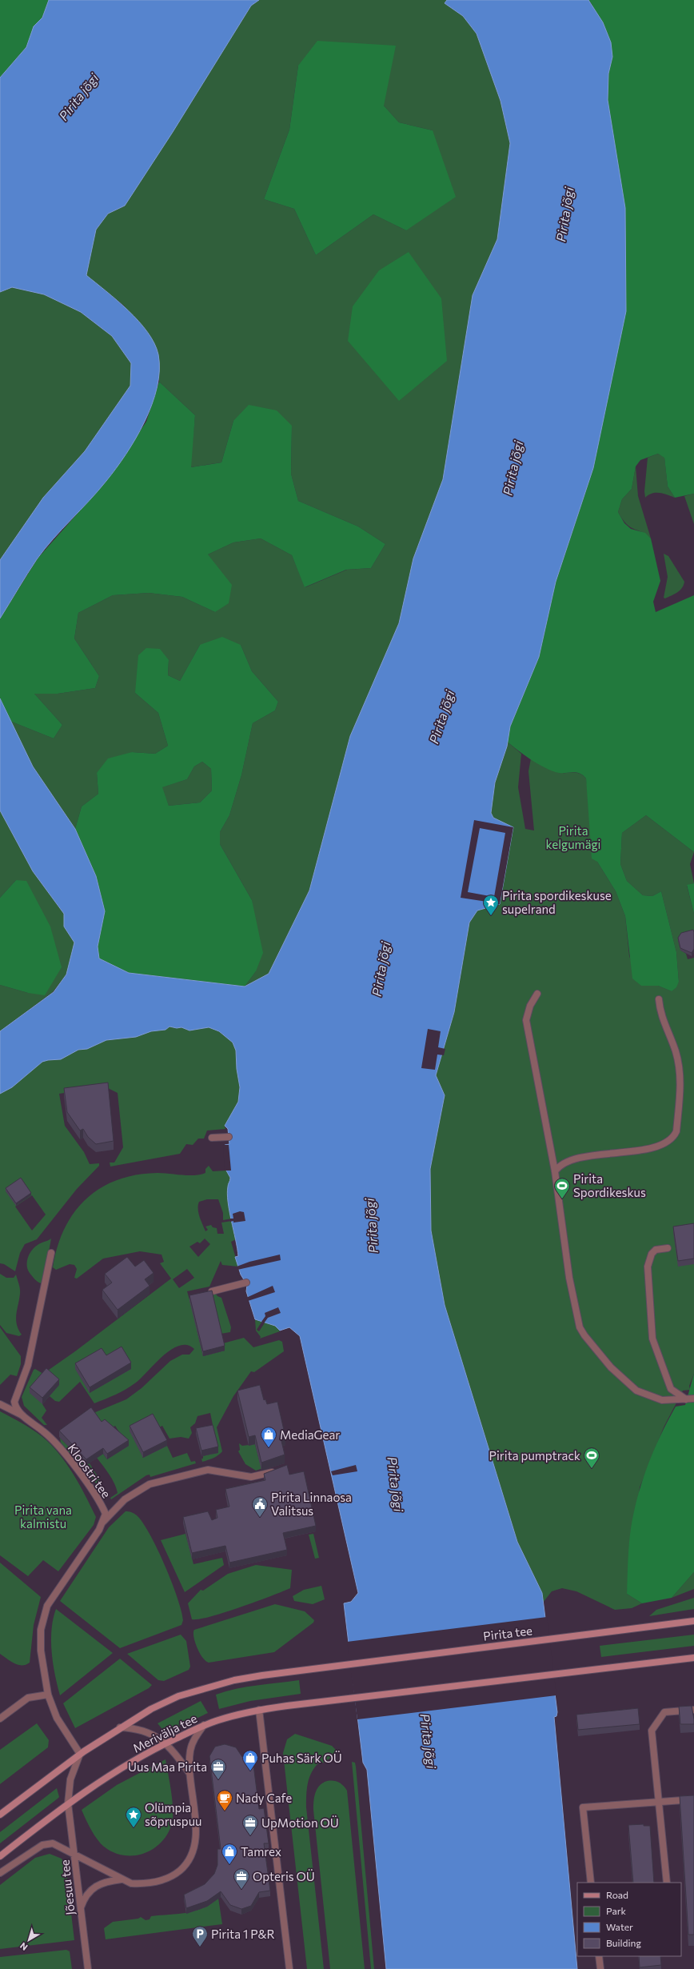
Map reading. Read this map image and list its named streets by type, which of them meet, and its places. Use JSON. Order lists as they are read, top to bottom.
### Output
{
  "streets": {
    "main road": ["Pirita tee", "Merivälja tee"],
    "street": ["Kloostri tee", "Jõesuu tee"]
  },
  "crossings": [
    ["Pirita tee", "Merivälja tee"],
    ["Merivälja tee", "Jõesuu tee"]
  ],
  "water": ["Pirita jõgi"],
  "parks": ["Pirita kelgumägi", "Pirita vana kalmistu"],
  "places": {
    "place": ["Pirita spordikeskuse supelrand", "Olümpia sõpruspuu"],
    "sports": ["Pirita Spordikeskus", "Pirita pumptrack"],
    "shop": ["MediaGear", "Puhas Särk OÜ", "Tamrex"],
    "public building": ["Pirita Linnaosa Valitsus"],
    "office": ["Uus Maa Pirita", "UpMotion OÜ", "Opteris OÜ"],
    "cafe": ["Nady Cafe"],
    "parking": ["Pirita 1 P&R"]
  },
  "legend": [
    "Road",
    "Park",
    "Water",
    "Building"
  ],
  "north": "bottom left"
}
